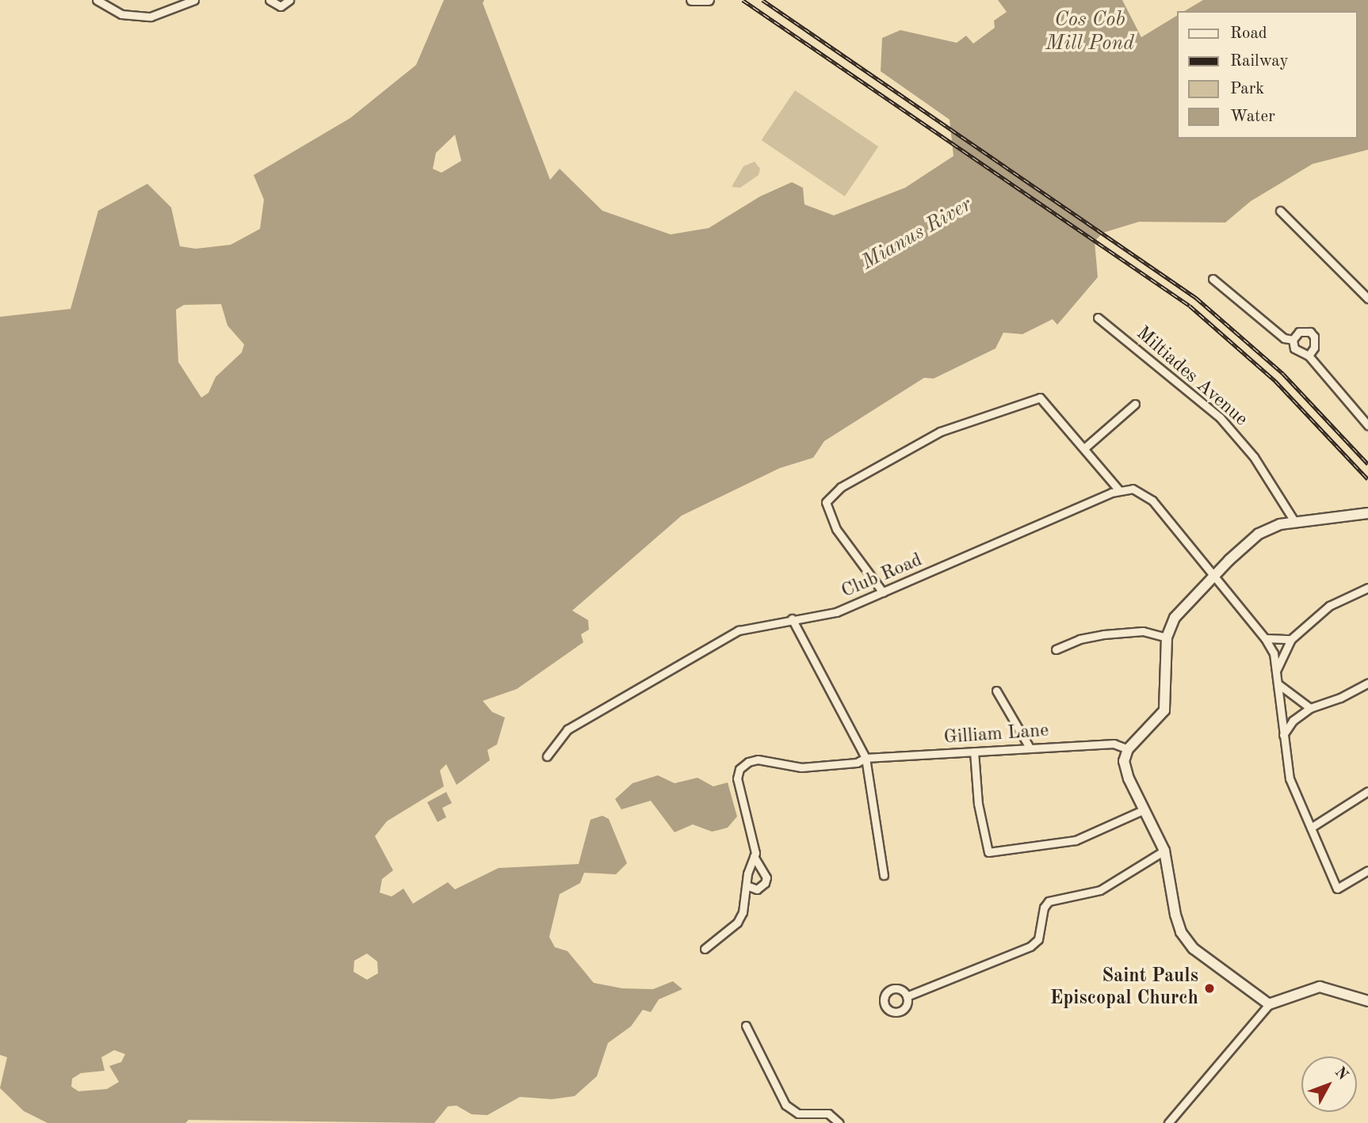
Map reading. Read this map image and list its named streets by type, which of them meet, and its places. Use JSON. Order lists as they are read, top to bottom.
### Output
{
  "streets": {
    "street": ["Miltiades Avenue", "Club Road", "Gilliam Lane"]
  },
  "water": ["Cos Cob Mill Pond", "Mianus River"],
  "places": ["Saint Pauls Episcopal Church"],
  "legend": [
    "Road",
    "Railway",
    "Park",
    "Water"
  ],
  "north": "top right"
}
